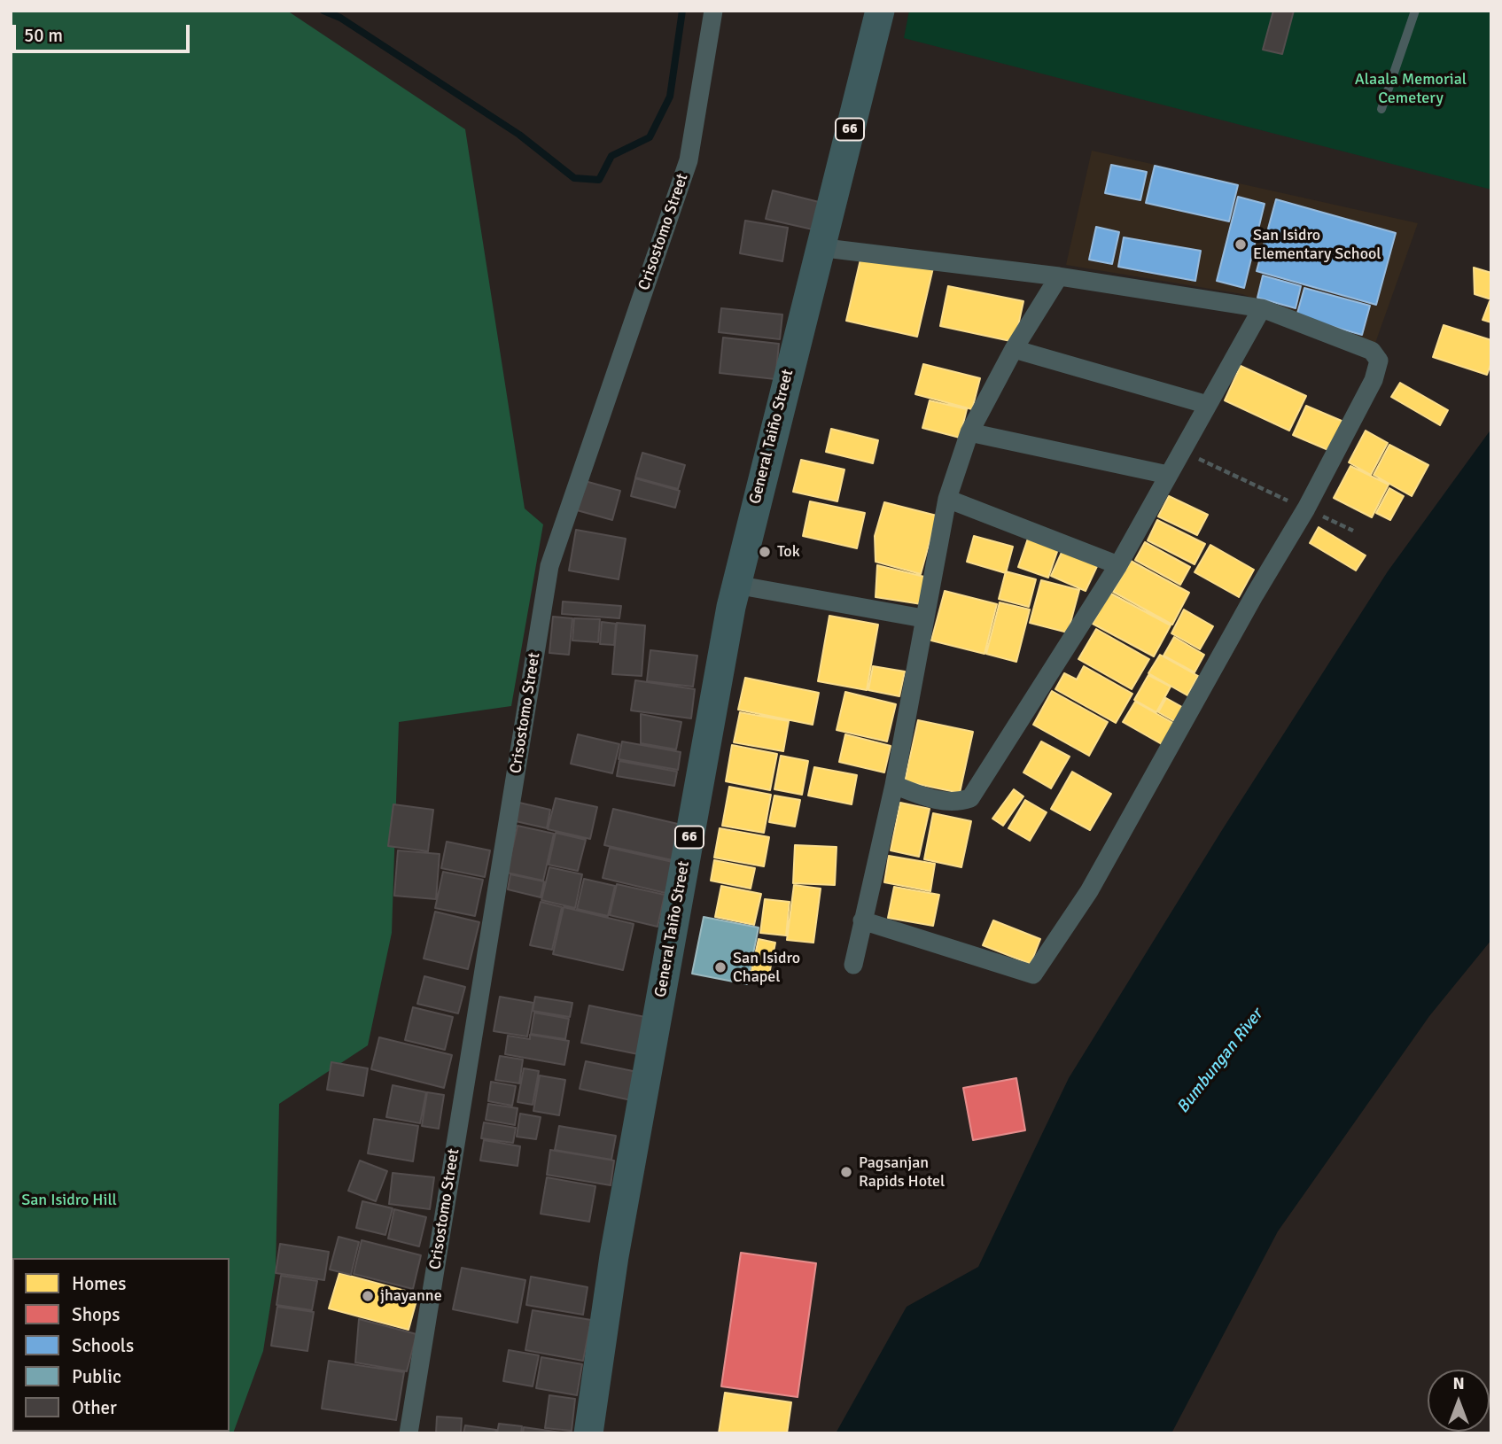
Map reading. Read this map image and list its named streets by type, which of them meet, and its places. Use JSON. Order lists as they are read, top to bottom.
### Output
{
  "streets": {
    "main road": ["66", "General Taiño Street"],
    "street": ["Crisostomo Street"]
  },
  "crossings": [
    ["66", "General Taiño Street"]
  ],
  "water": ["Bumbungan River"],
  "parks": ["Alaala Memorial Cemetery", "San Isidro Hill"],
  "places": [
    "San Isidro Elementary School",
    "Tok",
    "San Isidro Chapel",
    "Pagsanjan Rapids Hotel",
    "jhayanne"
  ],
  "legend": [
    "Homes",
    "Shops",
    "Schools",
    "Public",
    "Other"
  ],
  "scale_bar": "50 m",
  "north": "top"
}
